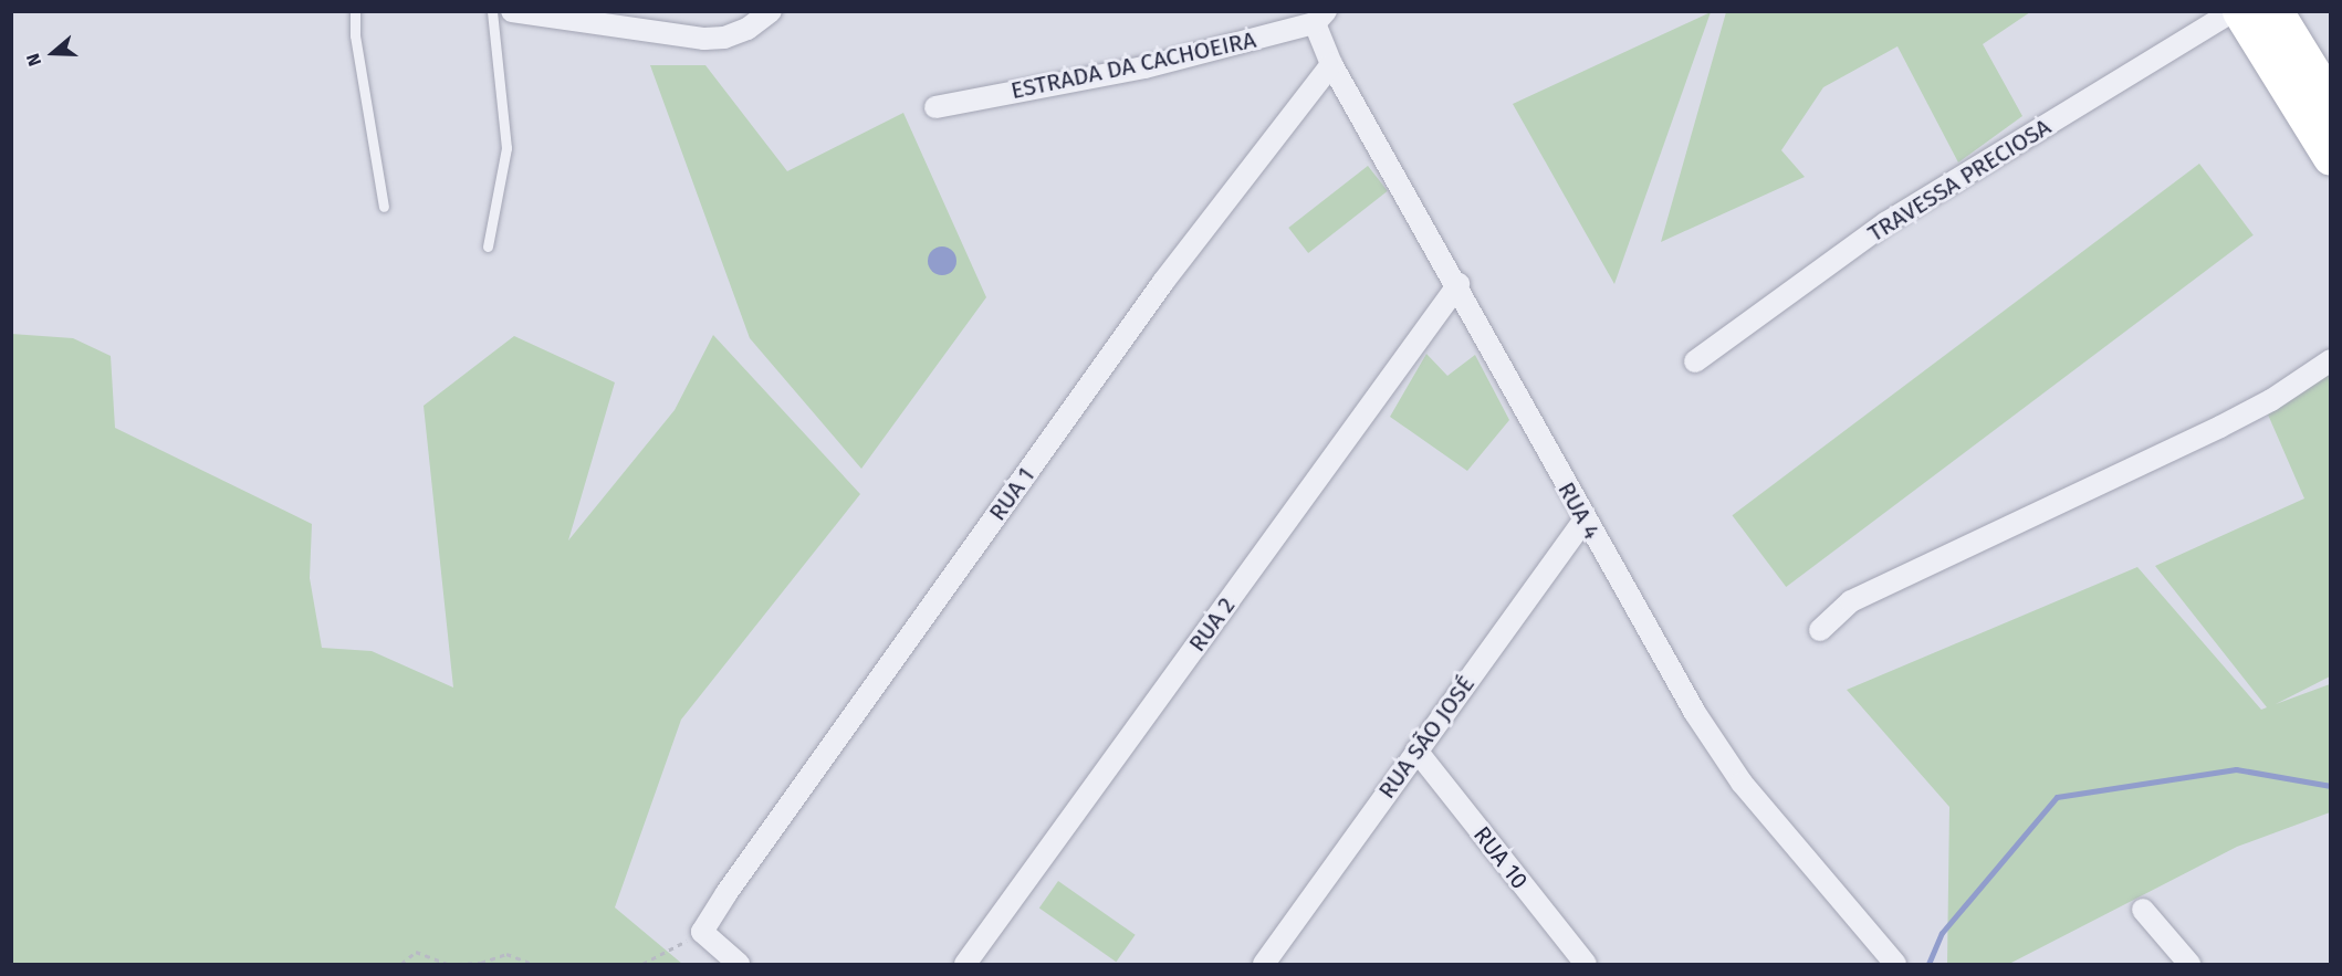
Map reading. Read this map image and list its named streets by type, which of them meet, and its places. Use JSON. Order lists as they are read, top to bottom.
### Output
{
  "streets": {
    "street": [
      "ESTRADA DA CACHOEIRA",
      "TRAVESSA PRECIOSA",
      "RUA 1",
      "RUA 4",
      "RUA 2",
      "RUA SÃO JOSÉ",
      "RUA 10"
    ]
  },
  "crossings": [
    ["ESTRADA DA CACHOEIRA", "RUA 4"],
    ["RUA 1", "RUA 4"],
    ["RUA 4", "RUA 2"],
    ["RUA 4", "RUA SÃO JOSÉ"],
    ["RUA SÃO JOSÉ", "RUA 10"]
  ],
  "north": "left"
}
